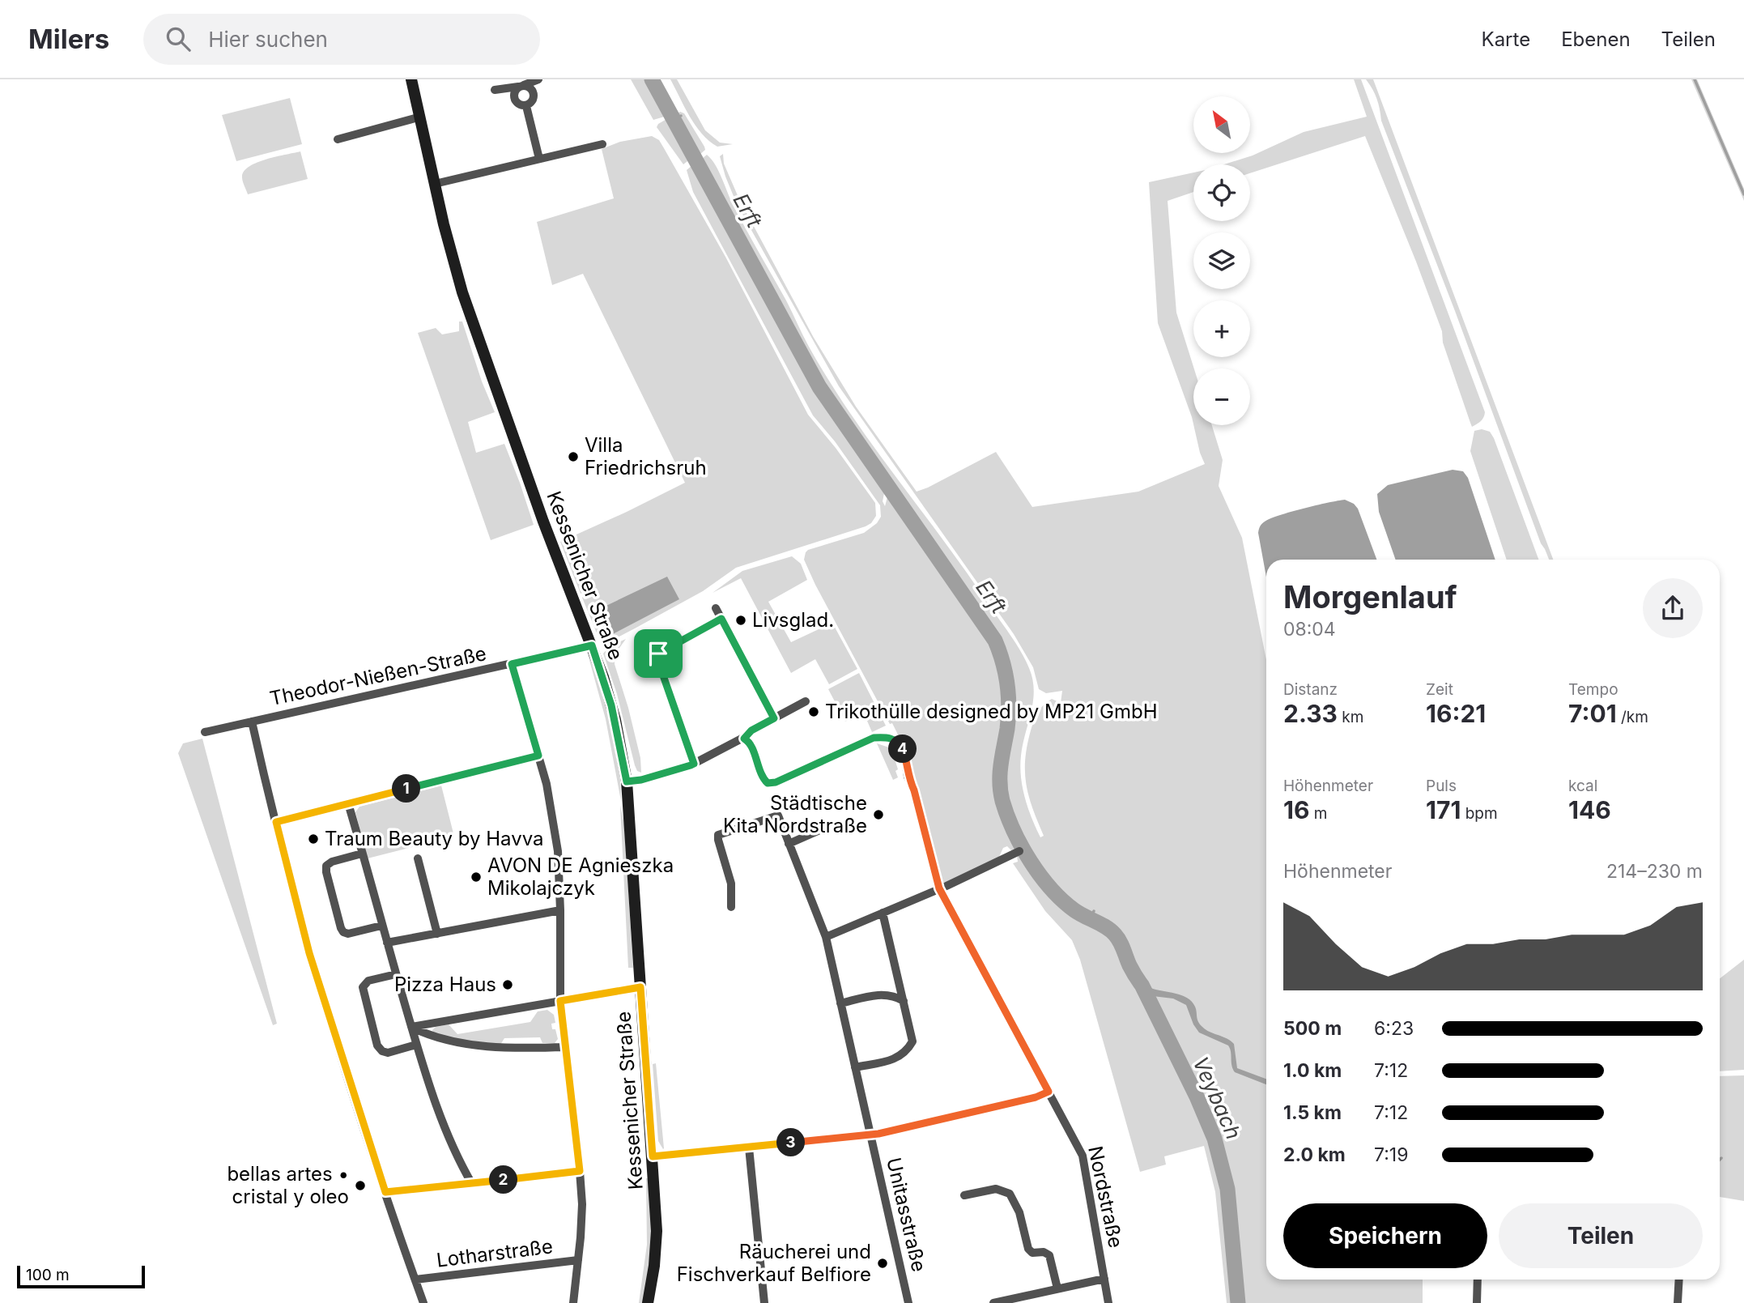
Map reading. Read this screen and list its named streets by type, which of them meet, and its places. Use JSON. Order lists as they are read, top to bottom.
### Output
{
  "streets": {
    "main road": ["Kessenicher Straße"],
    "street": [
      "Theodor-Nießen-Straße",
      "Nordstraße",
      "Unitasstraße",
      "Lotharstraße"
    ]
  },
  "crossings": [
    ["Kessenicher Straße", "Theodor-Nießen-Straße"]
  ],
  "water": ["Erft", "Veybach"],
  "places": [
    "Villa Friedrichsruh",
    "Livsglad.",
    "Trikothülle designed by MP21 GmbH",
    "Städtische Kita Nordstraße",
    "Traum Beauty by Havva",
    "AVON DE Agnieszka Mikolajczyk",
    "Pizza Haus",
    "bellas artes • cristal y oleo",
    "Räucherei und Fischverkauf Belfiore"
  ],
  "scale_bar": "100 m",
  "north": "top left",
  "page": {
    "header": "Milers",
    "search": "Hier suchen",
    "nav": ["Karte", "Ebenen", "Teilen"],
    "map_buttons": ["+", "−"],
    "heading": ["Morgenlauf", "08:04"],
    "stats": [
      ["Distanz", "2.33 km"],
      ["Zeit", "16:21"],
      ["Tempo", "7:01 /km"],
      ["Höhenmeter", "16 m"],
      ["Puls", "171 bpm"],
      ["kcal", "146"]
    ],
    "pins": [
      "4",
      "1",
      "3",
      "2"
    ],
    "chart": ["Höhenmeter", "214–230 m"],
    "list": [
      {
        "name": "500 m",
        "note": "6:23"
      },
      {
        "name": "1.0 km",
        "note": "7:12"
      },
      {
        "name": "1.5 km",
        "note": "7:12"
      },
      {
        "name": "2.0 km",
        "note": "7:19"
      }
    ],
    "buttons": ["Speichern", "Teilen"],
    "scale": "100 m"
  }
}
